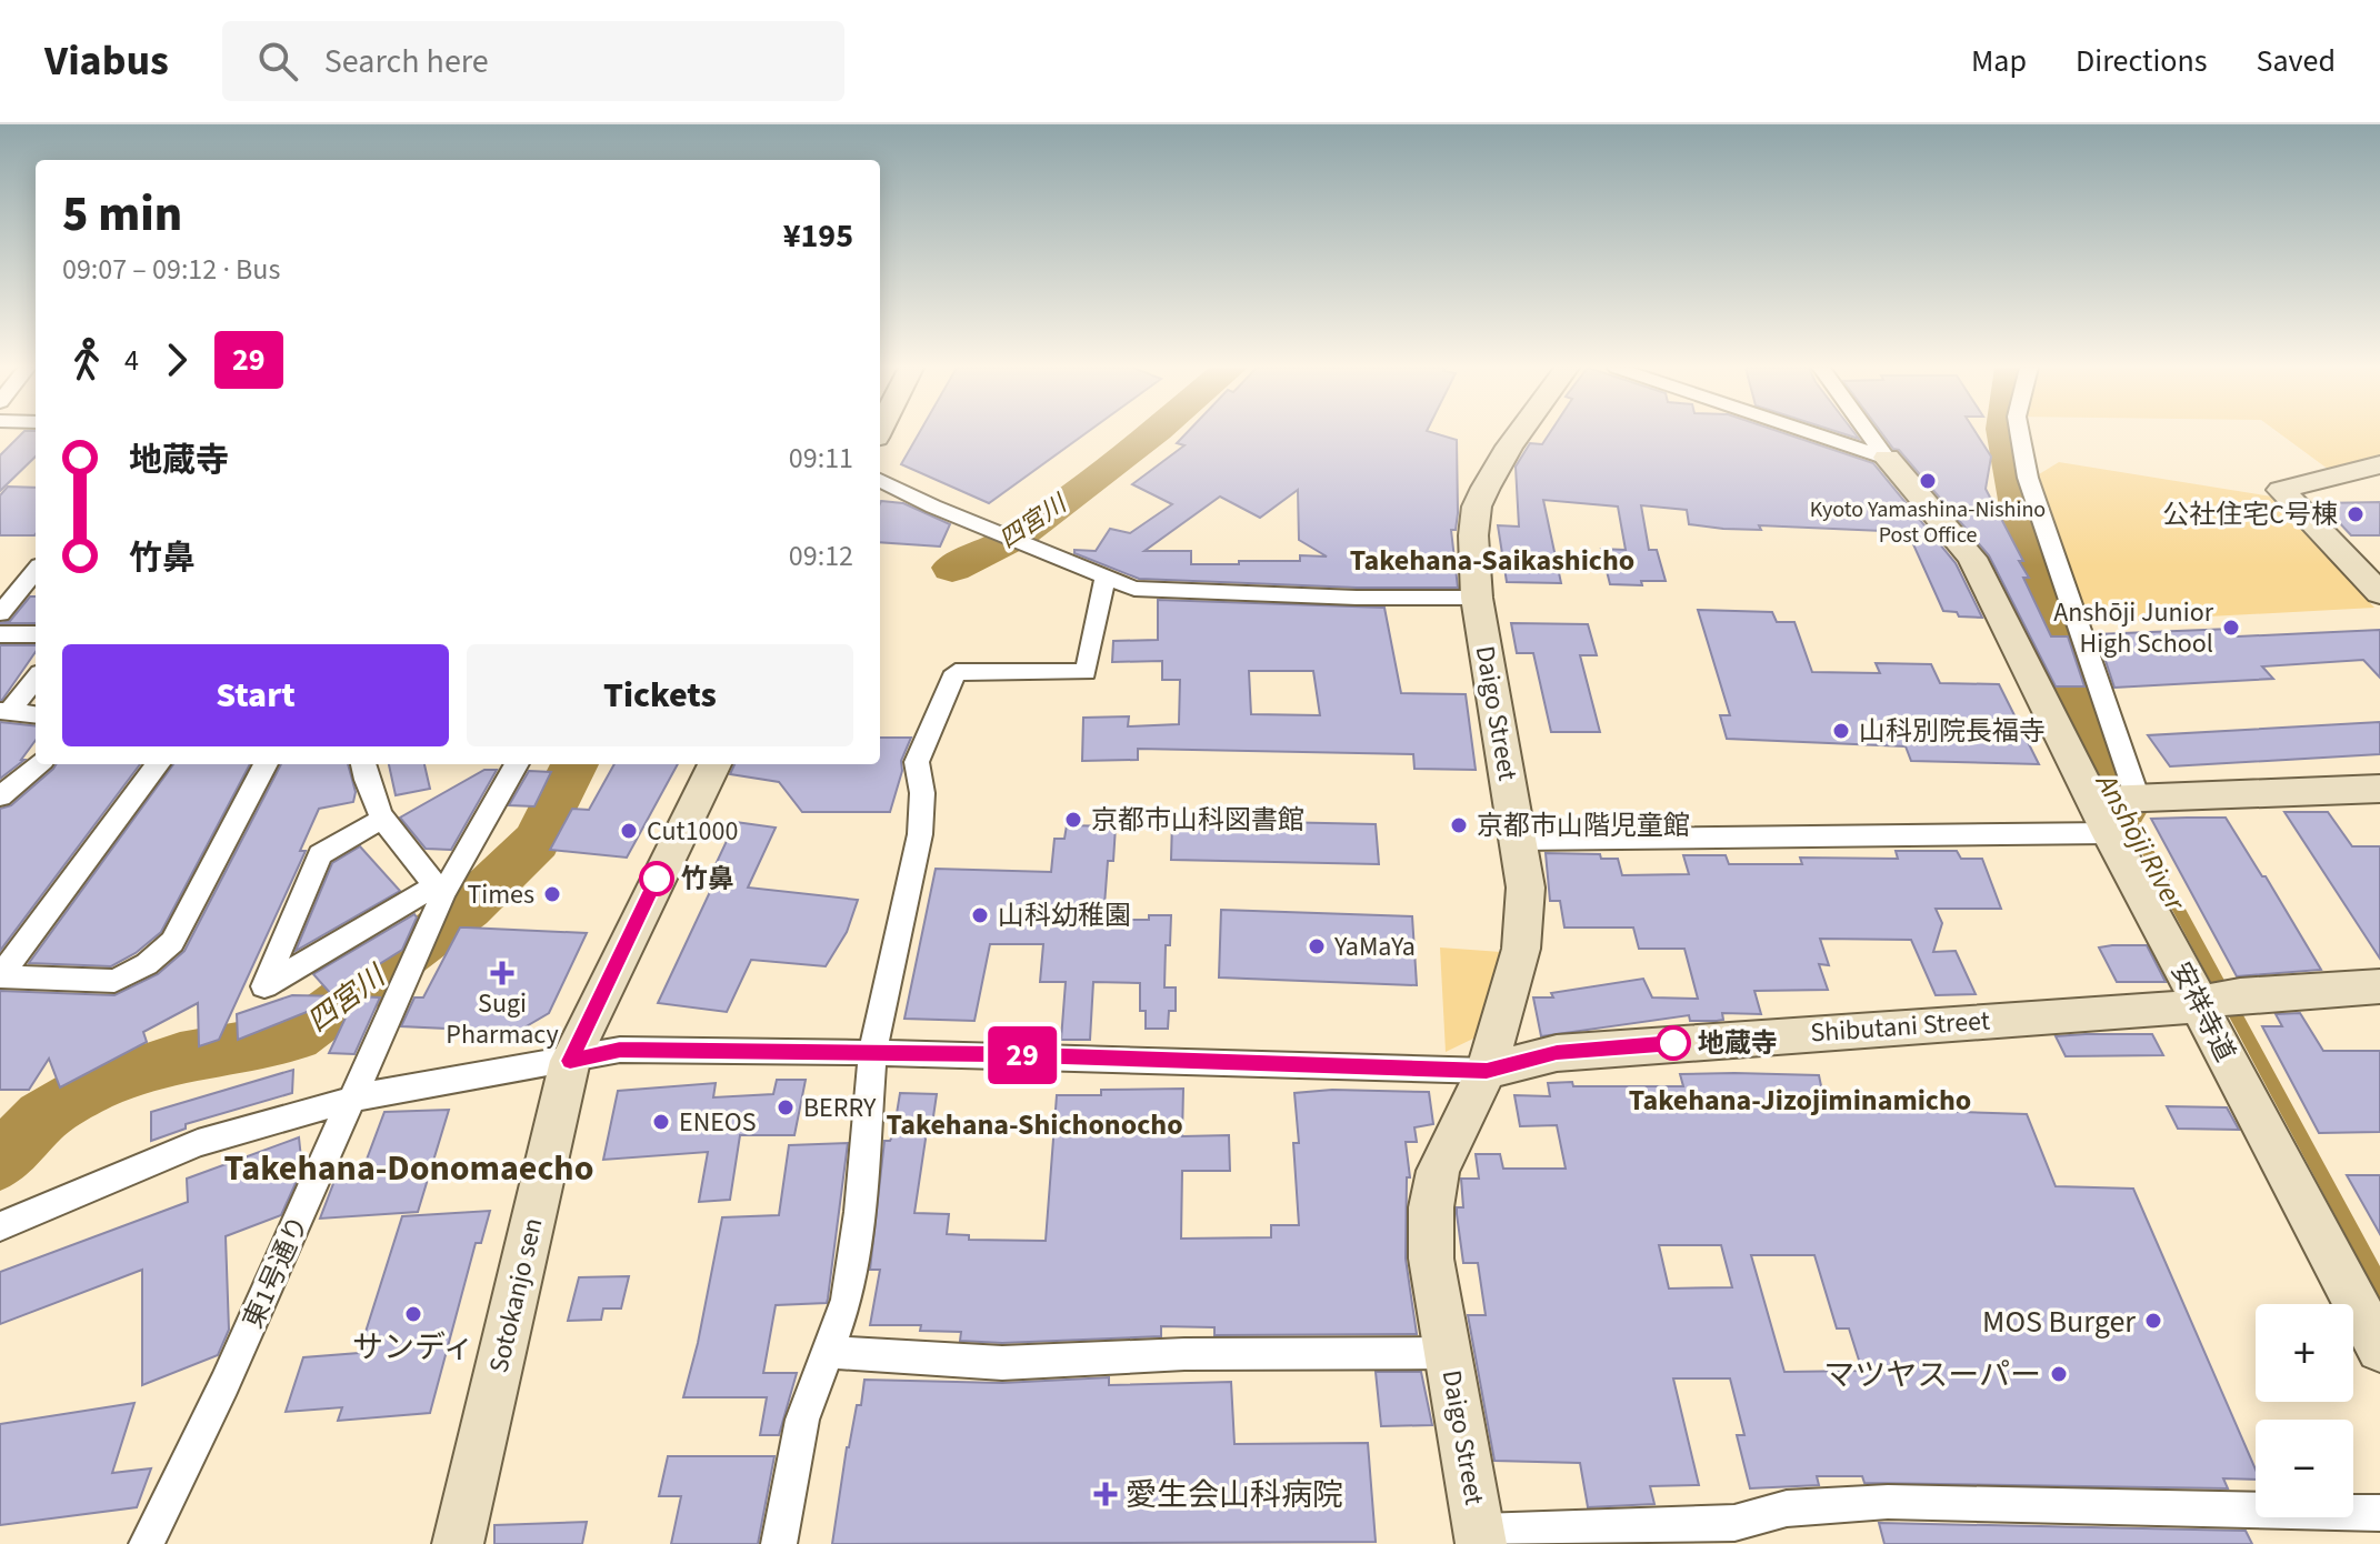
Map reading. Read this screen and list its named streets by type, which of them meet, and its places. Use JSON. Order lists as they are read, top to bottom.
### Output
{
  "streets": {
    "street": [
      "Daigo Street",
      "安祥寺道",
      "Shibutani Street",
      "東1号通り",
      "Sotokanjo sen"
    ]
  },
  "crossings": [
    ["Daigo Street", "Shibutani Street"],
    ["安祥寺道", "Shibutani Street"],
    ["Shibutani Street", "東1号通り"],
    ["Shibutani Street", "Sotokanjo sen"]
  ],
  "districts": [
    "Takehana-Saikashicho",
    "Takehana-Jizojiminamicho",
    "Takehana-Shichonocho",
    "Takehana-Donomaecho"
  ],
  "water": ["四宮川", "Anshōji River"],
  "places": {
    "other": [
      "Kyoto Yamashina-Nishino Post Office",
      "公社住宅C号棟",
      "Anshōji Junior High School",
      "山科別院長福寺",
      "京都市山科図書館",
      "京都市山階児童館",
      "Cut1000",
      "竹鼻",
      "Times",
      "山科幼稚園",
      "YaMaYa",
      "地蔵寺",
      "BERRY",
      "ENEOS",
      "サンディ",
      "MOS Burger",
      "マツヤスーパー"
    ],
    "health": ["Sugi Pharmacy", "愛生会山科病院"]
  },
  "lines": ["bus line 29"],
  "page": {
    "header": "Viabus",
    "search": "Search here",
    "nav": ["Map", "Directions", "Saved"],
    "on_map": "29",
    "heading": ["5 min", "09:07 – 09:12 · Bus", "¥195"],
    "legs": ["4", "29"],
    "list": [
      {
        "name": "地蔵寺",
        "value": "09:11"
      },
      {
        "name": "竹鼻",
        "value": "09:12"
      }
    ],
    "buttons": ["Start", "Tickets"],
    "map_buttons": ["+", "−"]
  }
}
